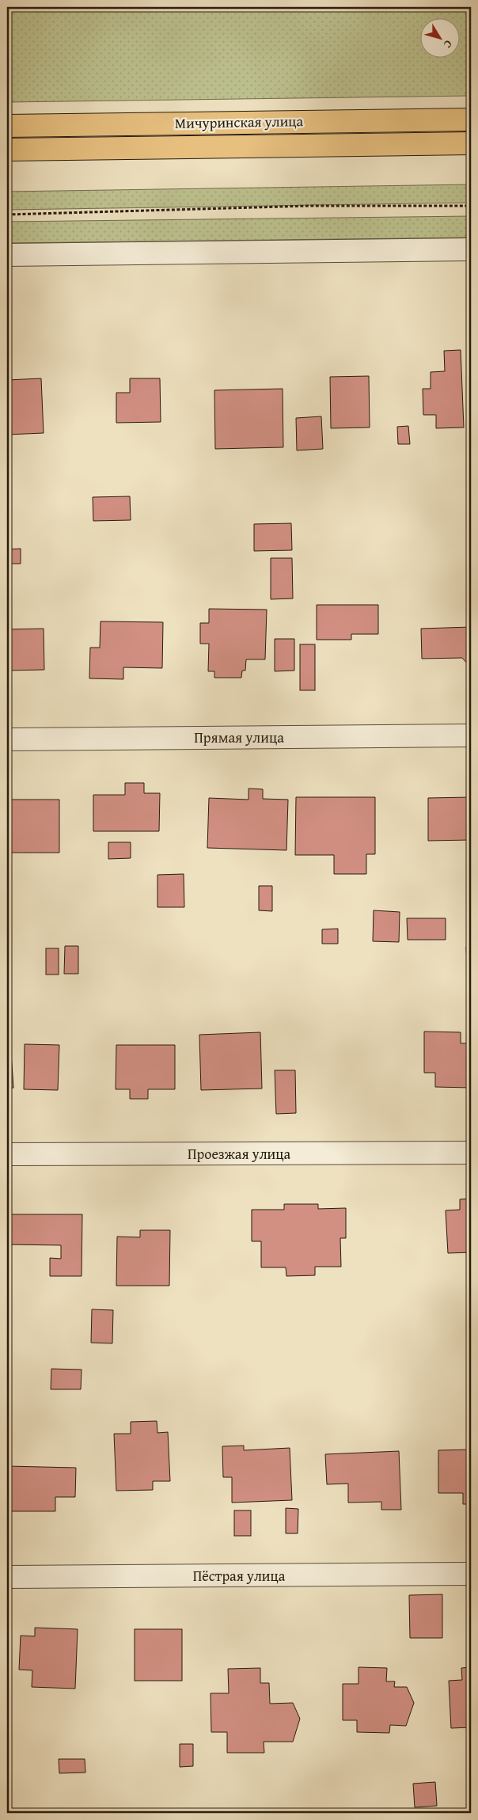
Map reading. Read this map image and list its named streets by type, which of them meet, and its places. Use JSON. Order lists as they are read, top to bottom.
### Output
{
  "streets": {
    "main road": ["Мичуринская улица"],
    "street": ["Прямая улица", "Проезжая улица", "Пёстрая улица"]
  },
  "north": "bottom right"
}
